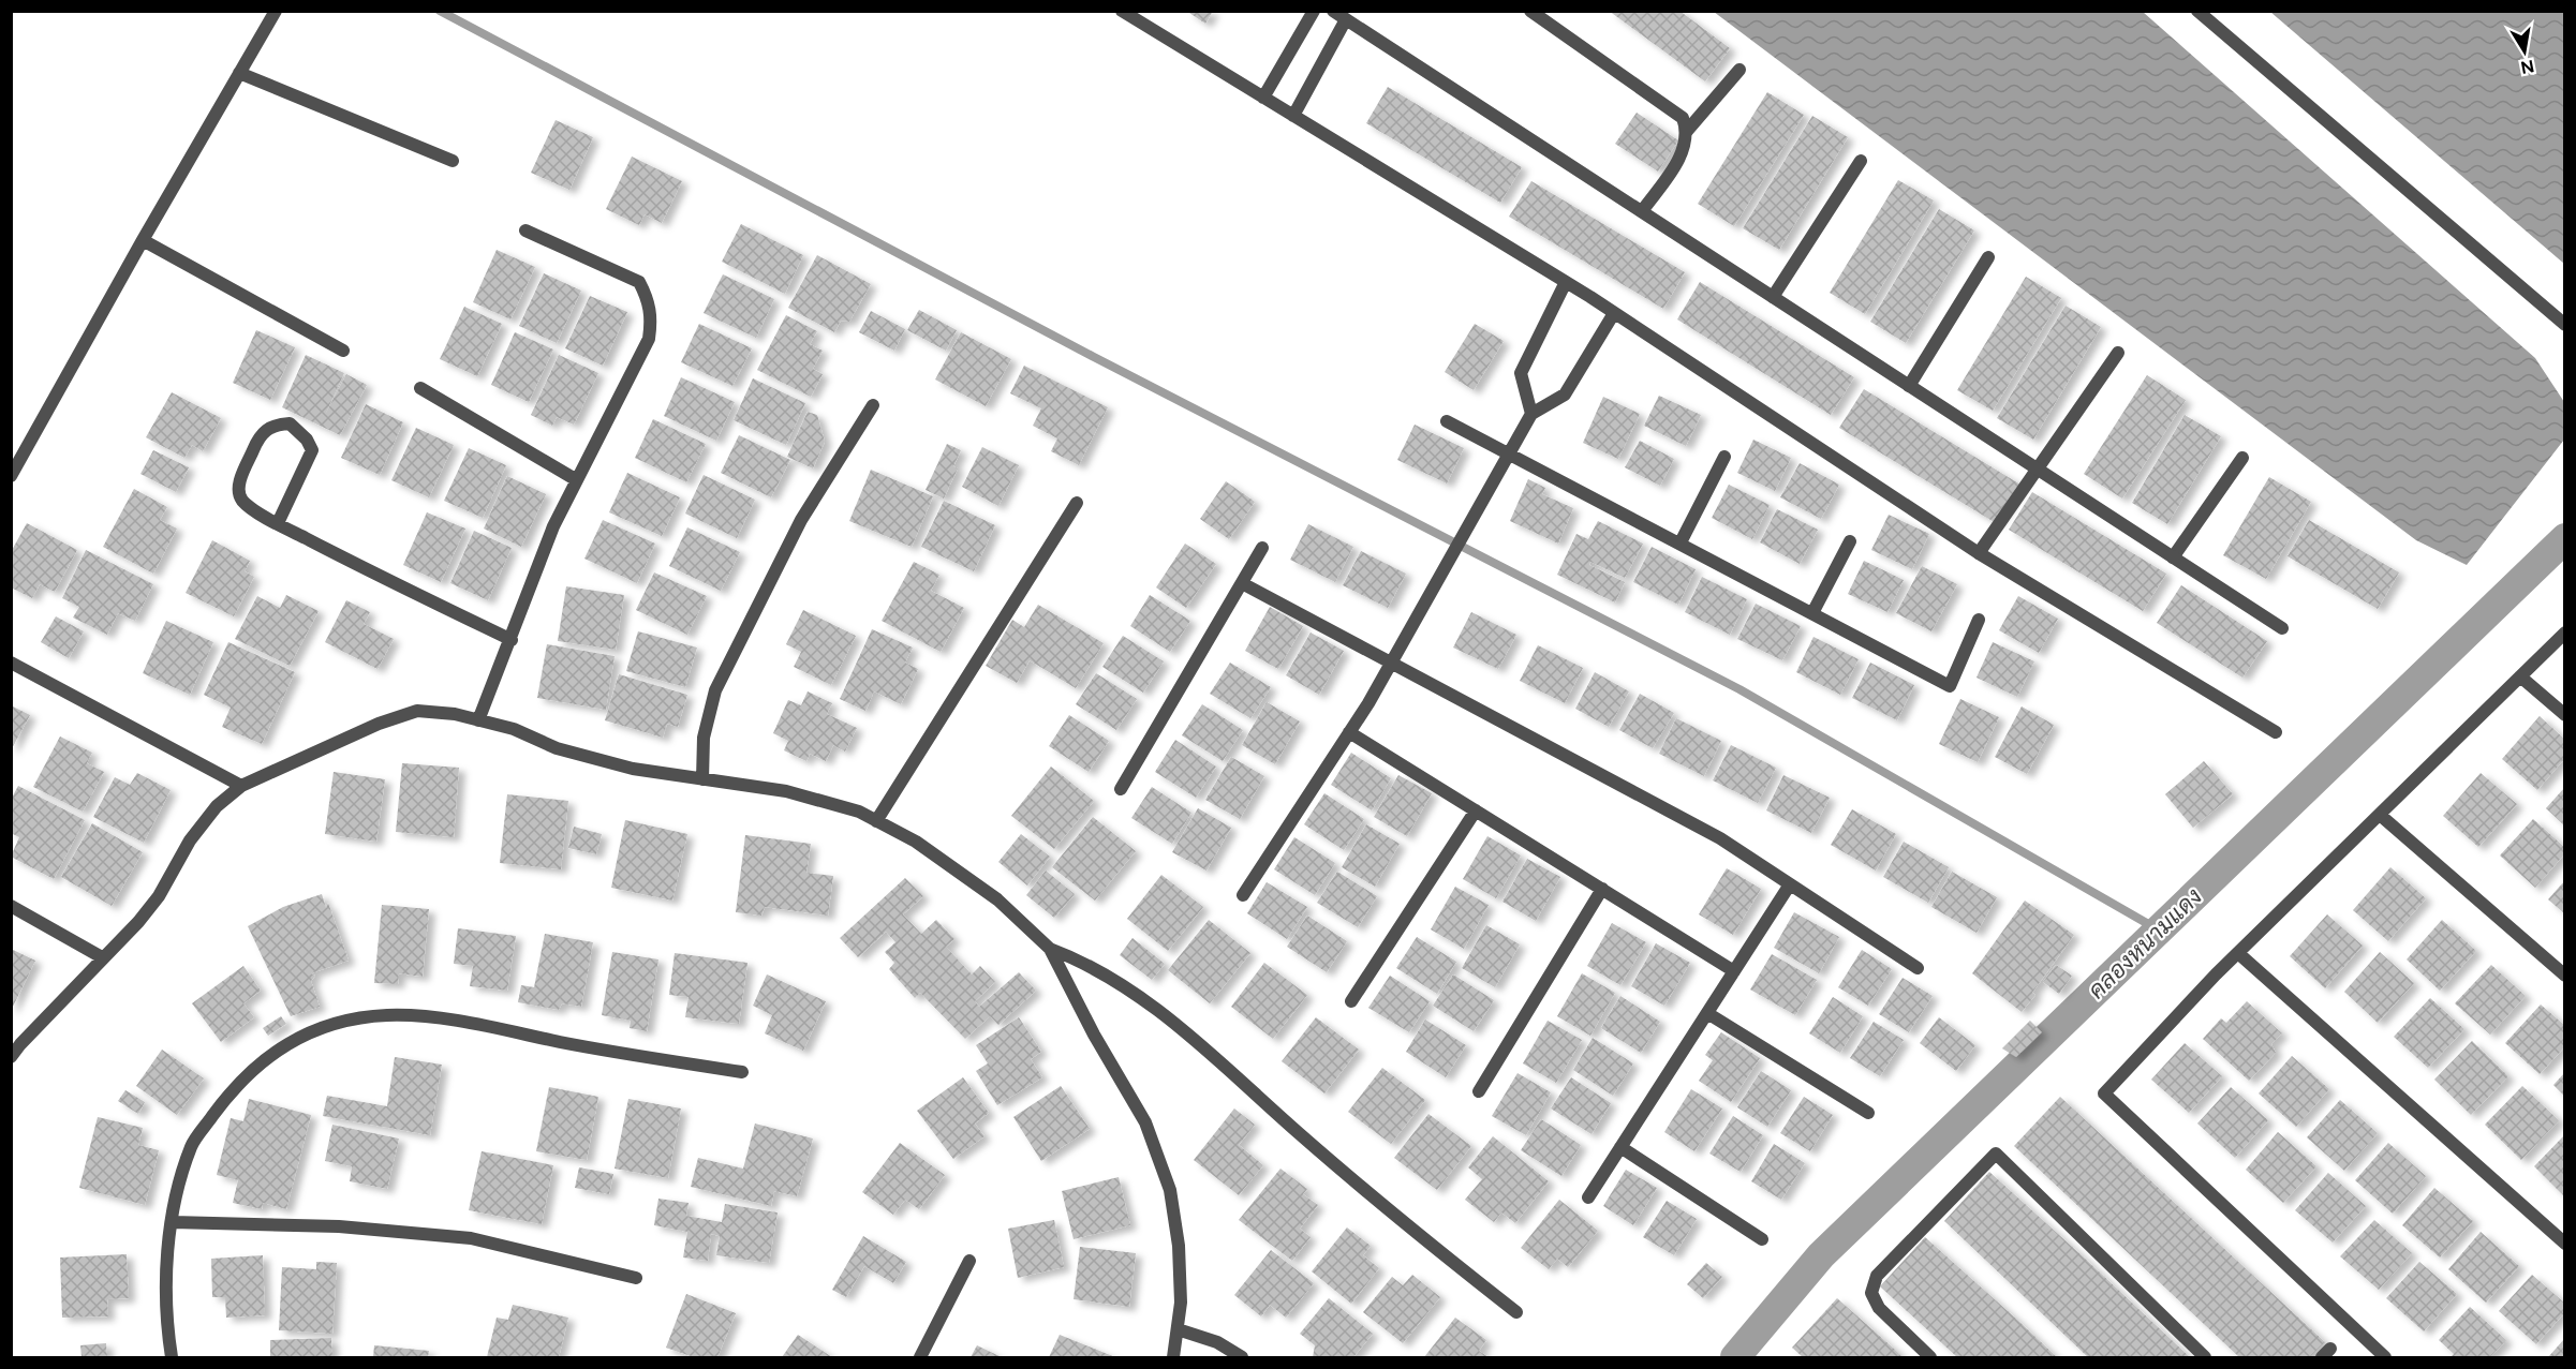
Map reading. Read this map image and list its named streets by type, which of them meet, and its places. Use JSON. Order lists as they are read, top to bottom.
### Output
{
  "water": ["คลองหนามแดง"],
  "north": "bottom"
}
